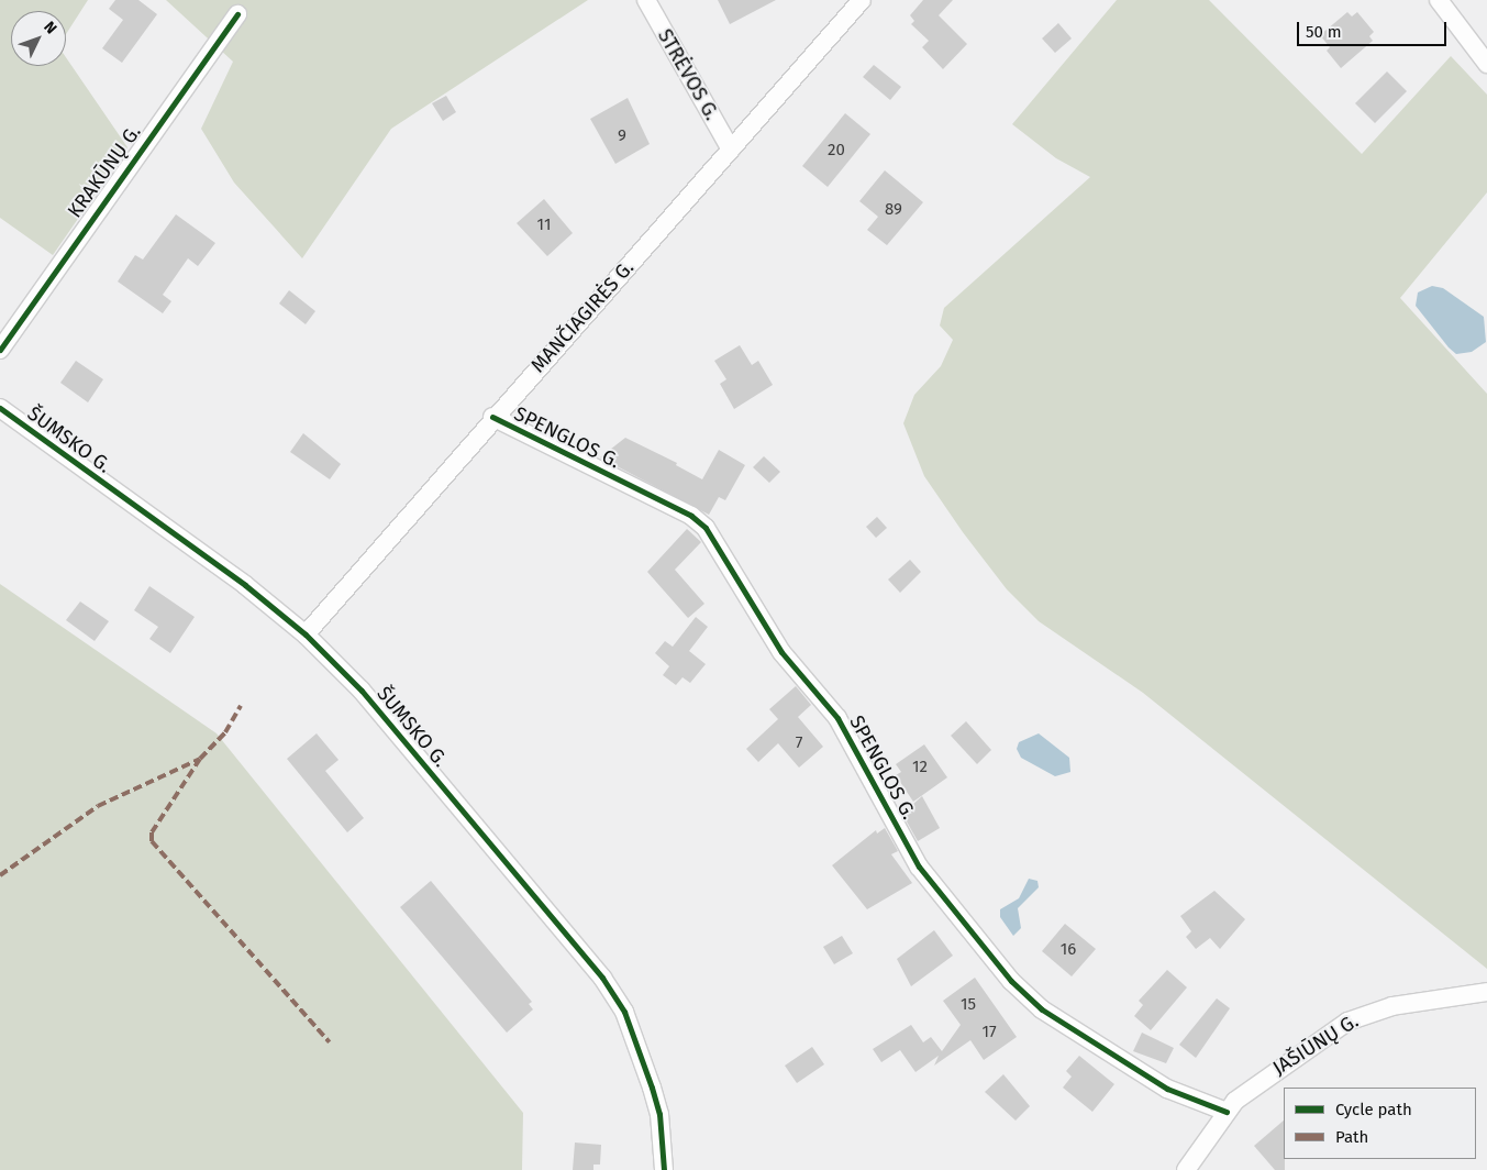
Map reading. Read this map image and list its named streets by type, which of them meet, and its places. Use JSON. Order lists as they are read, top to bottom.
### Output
{
  "streets": {
    "street": [
      "STRĖVOS G.",
      "KRAKŪNŲ G.",
      "MANČIAGIRĖS G.",
      "SPENGLOS G.",
      "ŠUMSKO G.",
      "JAŠIŪNŲ G."
    ]
  },
  "crossings": [
    ["STRĖVOS G.", "MANČIAGIRĖS G."],
    ["MANČIAGIRĖS G.", "SPENGLOS G."],
    ["MANČIAGIRĖS G.", "ŠUMSKO G."],
    ["SPENGLOS G.", "JAŠIŪNŲ G."]
  ],
  "house_numbers": [
    "9",
    "20",
    "89",
    "11",
    "7",
    "12",
    "16",
    "15",
    "17"
  ],
  "legend": ["Cycle path", "Path"],
  "scale_bar": "50 m",
  "north": "top right"
}
